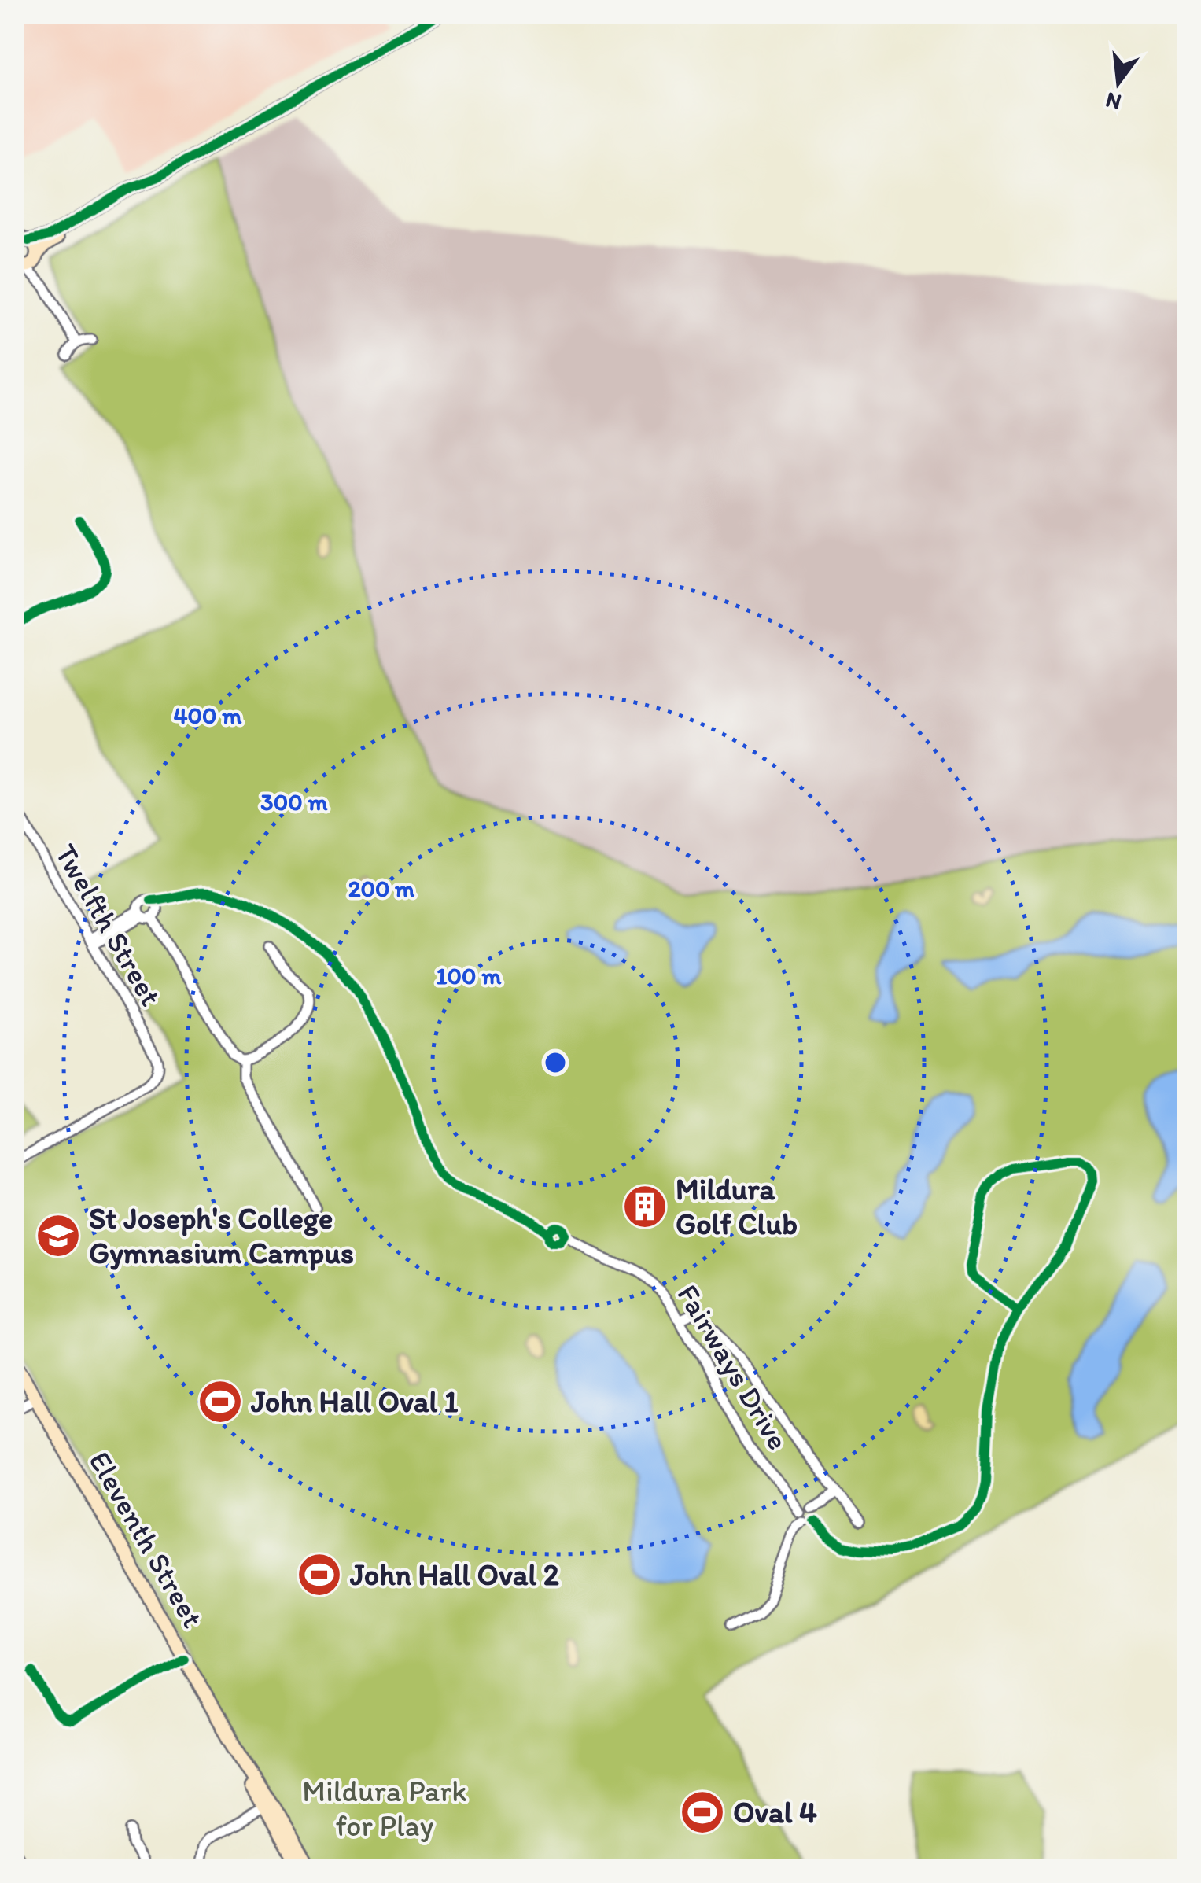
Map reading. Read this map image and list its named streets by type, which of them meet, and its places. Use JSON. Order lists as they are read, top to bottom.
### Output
{
  "streets": {
    "main road": ["Eleventh Street"],
    "street": ["Twelfth Street", "Fairways Drive"]
  },
  "parks": ["Mildura Park for Play"],
  "places": {
    "building": ["Mildura Golf Club"],
    "school or university": ["St Joseph's College Gymnasium Campus"],
    "sports": ["John Hall Oval 1", "John Hall Oval 2", "Oval 4"]
  },
  "north": "bottom",
  "rings": [
    "400 m",
    "300 m",
    "200 m",
    "100 m"
  ]
}
